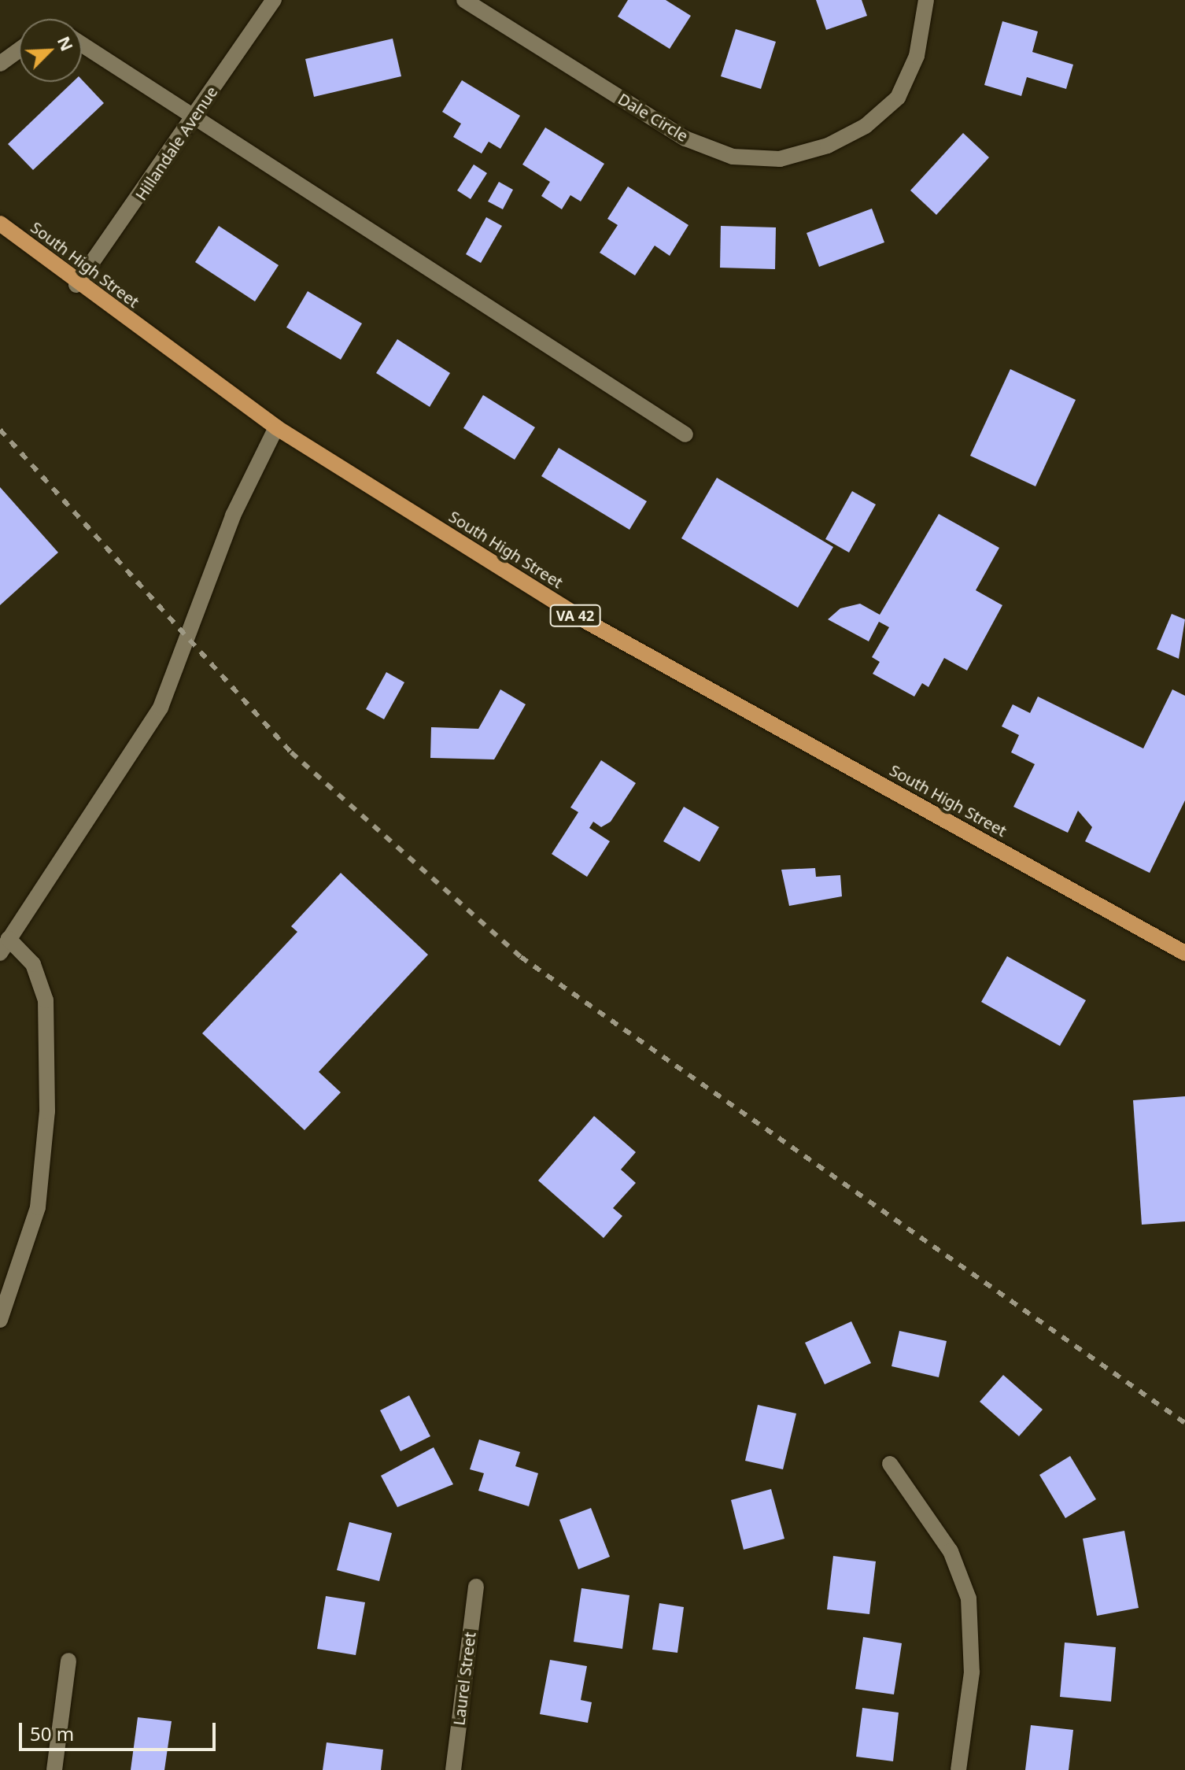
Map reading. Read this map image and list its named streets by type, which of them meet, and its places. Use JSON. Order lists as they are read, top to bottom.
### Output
{
  "streets": {
    "main road": ["South High Street", "VA 42"],
    "street": ["Dale Circle", "Hillandale Avenue", "Laurel Street"]
  },
  "crossings": [
    ["Hillandale Avenue", "South High Street"]
  ],
  "scale_bar": "50 m",
  "north": "top right"
}
